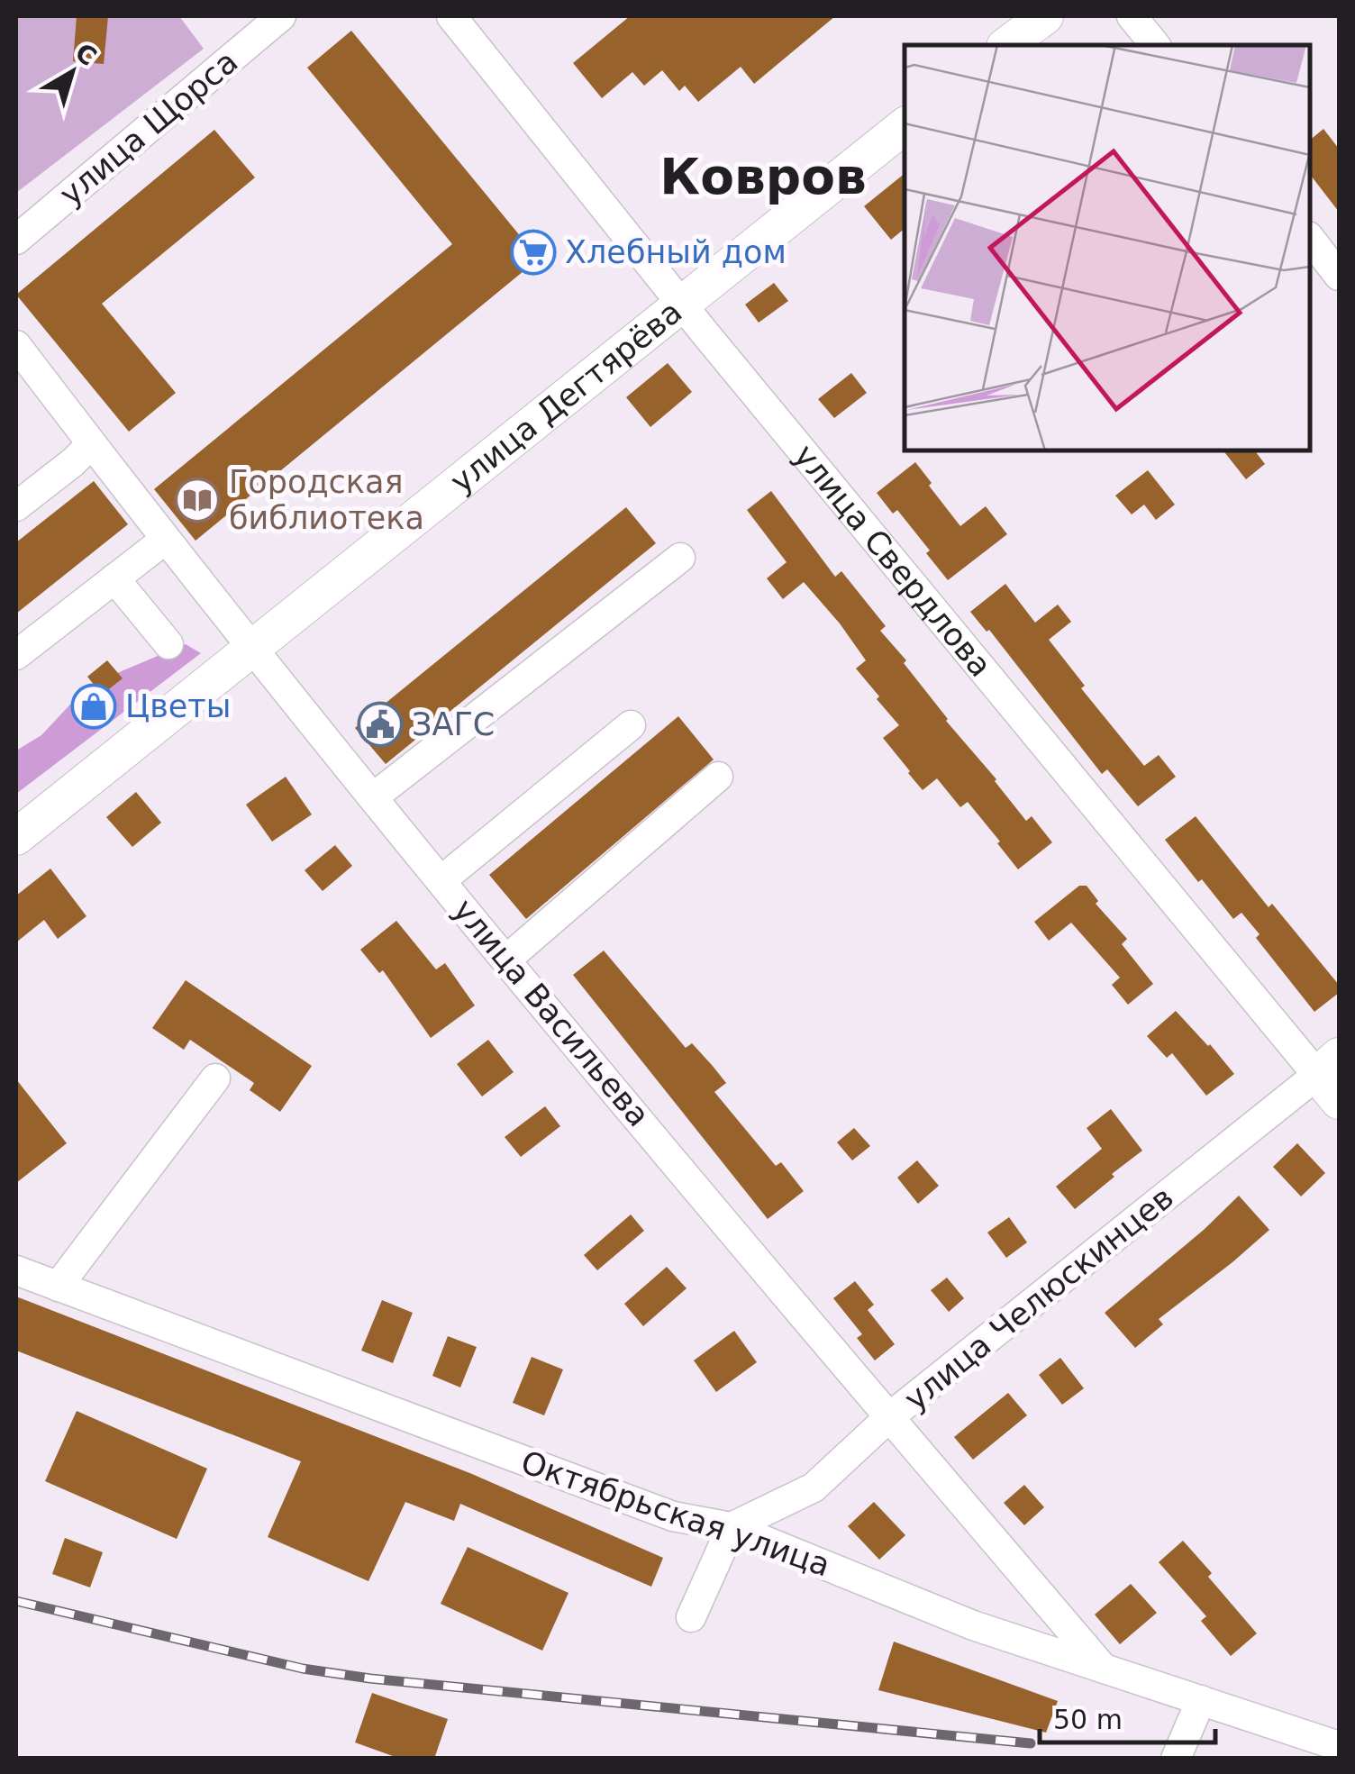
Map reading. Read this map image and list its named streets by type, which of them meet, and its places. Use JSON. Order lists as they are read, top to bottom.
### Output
{
  "streets": {
    "main road": ["улица Дегтярёва"],
    "street": [
      "улица Щорса",
      "улица Свердлова",
      "улица Васильева",
      "улица Челюскинцев",
      "Октябрьская улица"
    ]
  },
  "crossings": [
    ["улица Дегтярёва", "улица Свердлова"],
    ["улица Дегтярёва", "улица Васильева"],
    ["улица Свердлова", "улица Челюскинцев"],
    ["улица Васильева", "улица Челюскинцев"],
    ["улица Васильева", "Октябрьская улица"],
    ["улица Челюскинцев", "Октябрьская улица"]
  ],
  "districts": ["Ковров"],
  "places": {
    "supermarket": ["Хлебный дом"],
    "library": ["Городская библиотека"],
    "shop": ["Цветы"],
    "public building": ["ЗАГС"]
  },
  "scale_bar": "50 m",
  "north": "top right"
}
